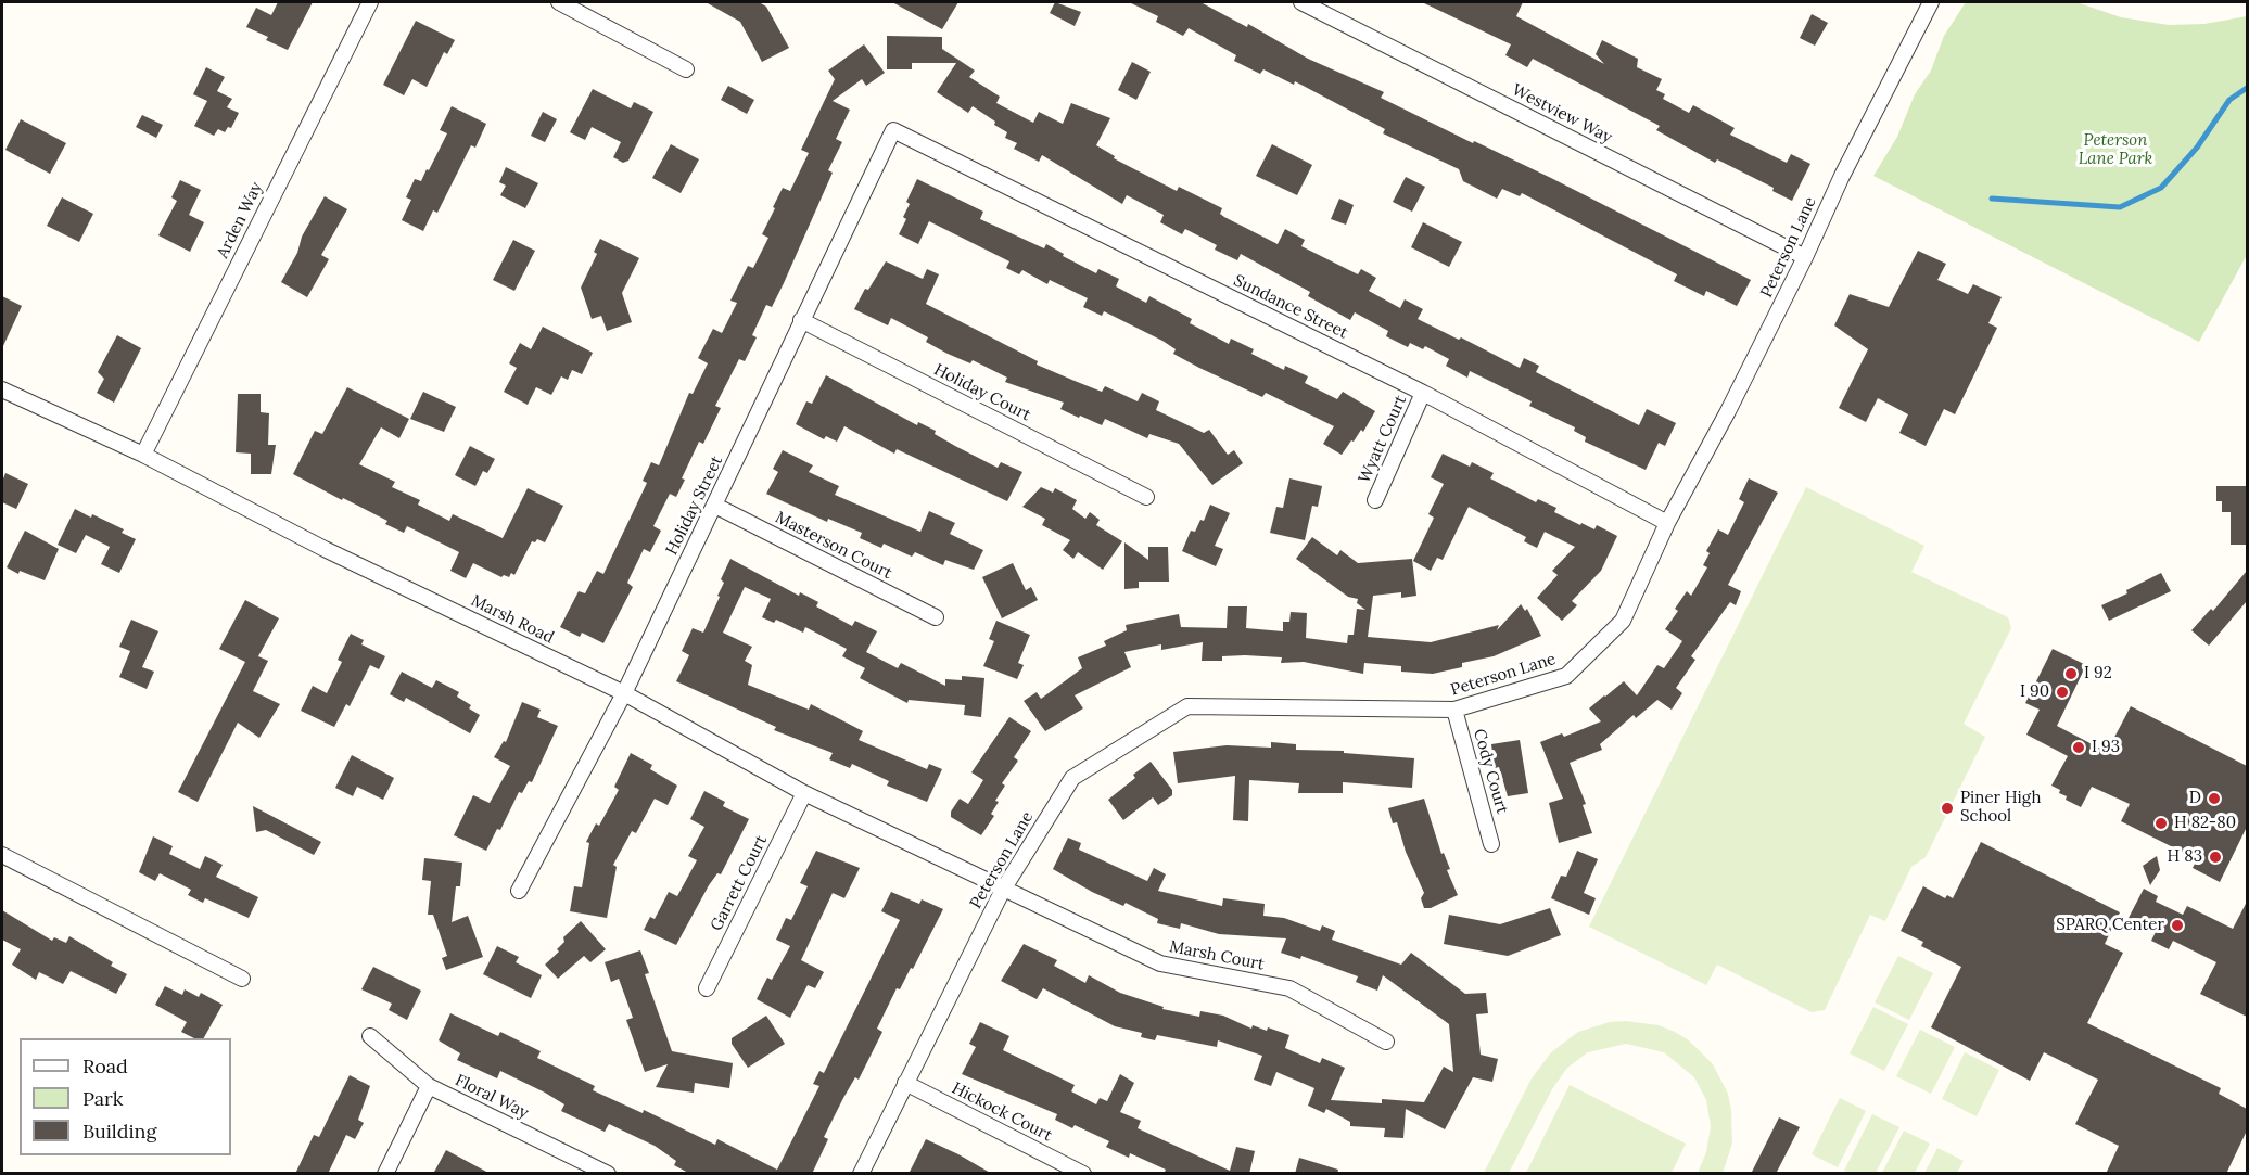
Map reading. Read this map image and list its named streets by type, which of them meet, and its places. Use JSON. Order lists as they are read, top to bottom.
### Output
{
  "streets": {
    "street": [
      "Westview Way",
      "Arden Way",
      "Peterson Lane",
      "Sundance Street",
      "Holiday Court",
      "Wyatt Court",
      "Holiday Street",
      "Masterson Court",
      "Marsh Road",
      "Cody Court",
      "Garrett Court",
      "Marsh Court",
      "Floral Way",
      "Hickock Court"
    ]
  },
  "crossings": [
    ["Westview Way", "Peterson Lane"],
    ["Arden Way", "Marsh Road"],
    ["Peterson Lane", "Sundance Street"],
    ["Peterson Lane", "Marsh Road"],
    ["Peterson Lane", "Cody Court"],
    ["Peterson Lane", "Marsh Court"],
    ["Peterson Lane", "Hickock Court"],
    ["Sundance Street", "Wyatt Court"],
    ["Sundance Street", "Holiday Street"],
    ["Holiday Court", "Holiday Street"],
    ["Holiday Street", "Masterson Court"],
    ["Holiday Street", "Marsh Road"],
    ["Marsh Road", "Garrett Court"],
    ["Marsh Road", "Marsh Court"]
  ],
  "parks": ["Peterson Lane Park"],
  "places": [
    "I 92",
    "I 90",
    "I 93",
    "D",
    "Piner High School",
    "H 82-80",
    "H 83",
    "SPARQ Center"
  ],
  "legend": ["Road", "Park", "Building"]
}
